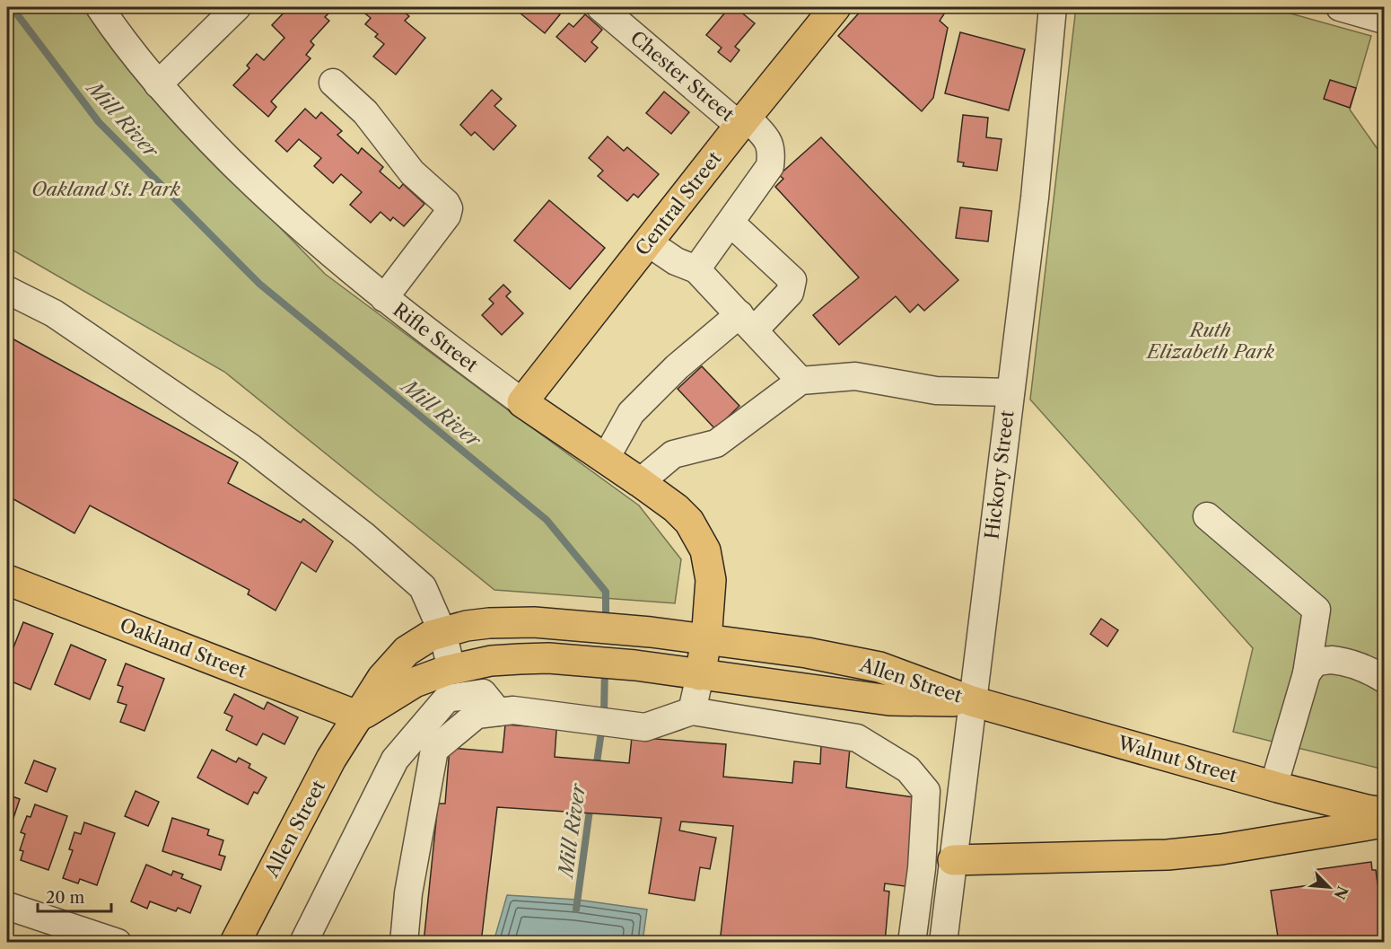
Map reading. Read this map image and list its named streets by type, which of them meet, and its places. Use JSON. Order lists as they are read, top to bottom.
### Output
{
  "streets": {
    "main road": [
      "Central Street",
      "Rifle Street",
      "Oakland Street",
      "Allen Street",
      "Walnut Street"
    ],
    "street": ["Chester Street", "Hickory Street"]
  },
  "crossings": [
    ["Chester Street", "Central Street"],
    ["Central Street", "Rifle Street"],
    ["Rifle Street", "Allen Street"],
    ["Hickory Street", "Allen Street"],
    ["Hickory Street", "Walnut Street"],
    ["Oakland Street", "Allen Street"],
    ["Allen Street", "Walnut Street"]
  ],
  "water": ["Mill River"],
  "parks": ["Oakland St. Park", "Ruth Elizabeth Park"],
  "scale_bar": "20 m",
  "north": "bottom right"
}
